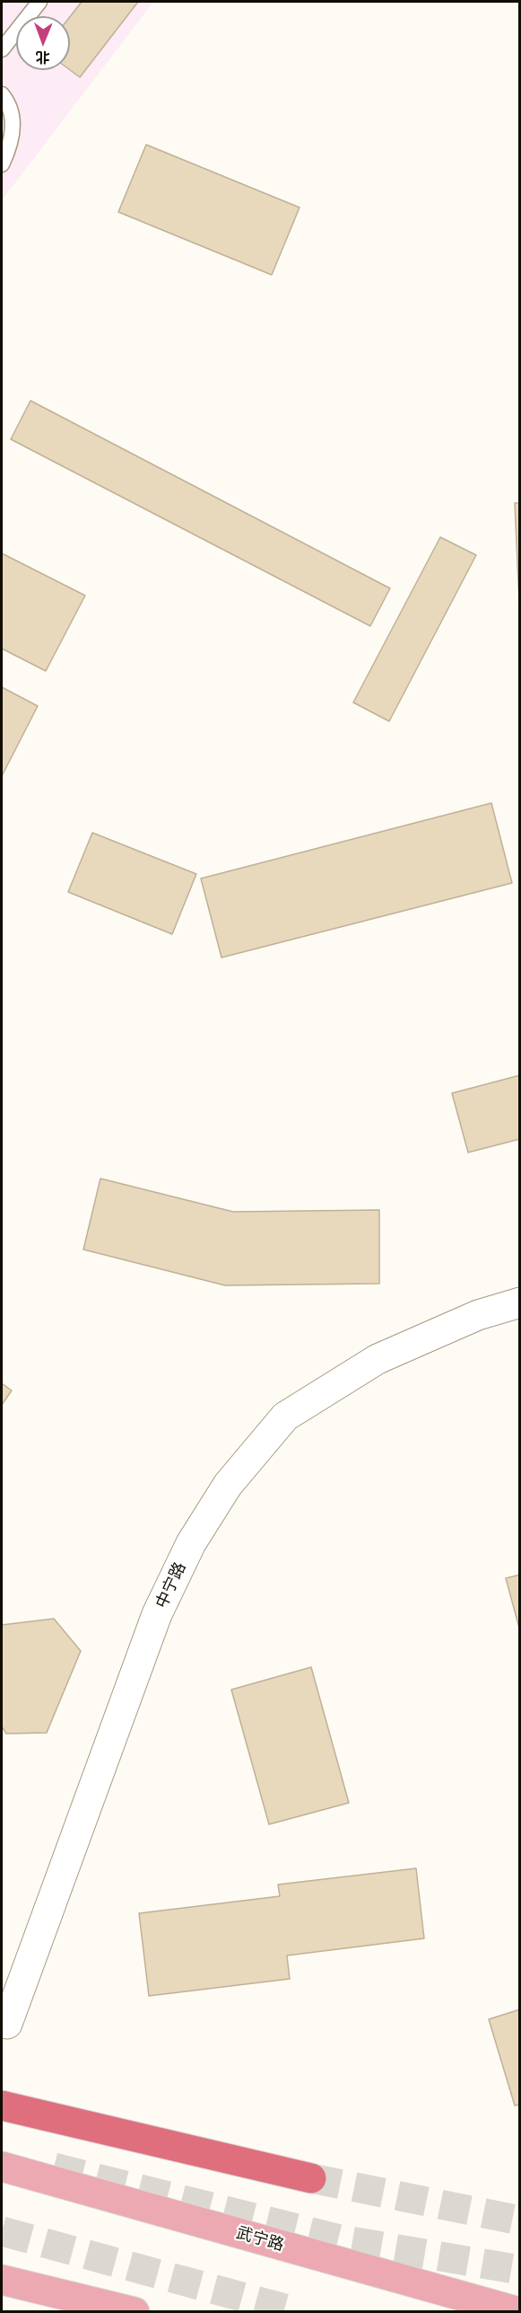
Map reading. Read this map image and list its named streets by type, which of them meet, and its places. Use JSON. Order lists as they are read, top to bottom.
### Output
{
  "streets": {
    "main road": ["武宁路"],
    "street": ["中宁路"]
  },
  "north": "bottom"
}
